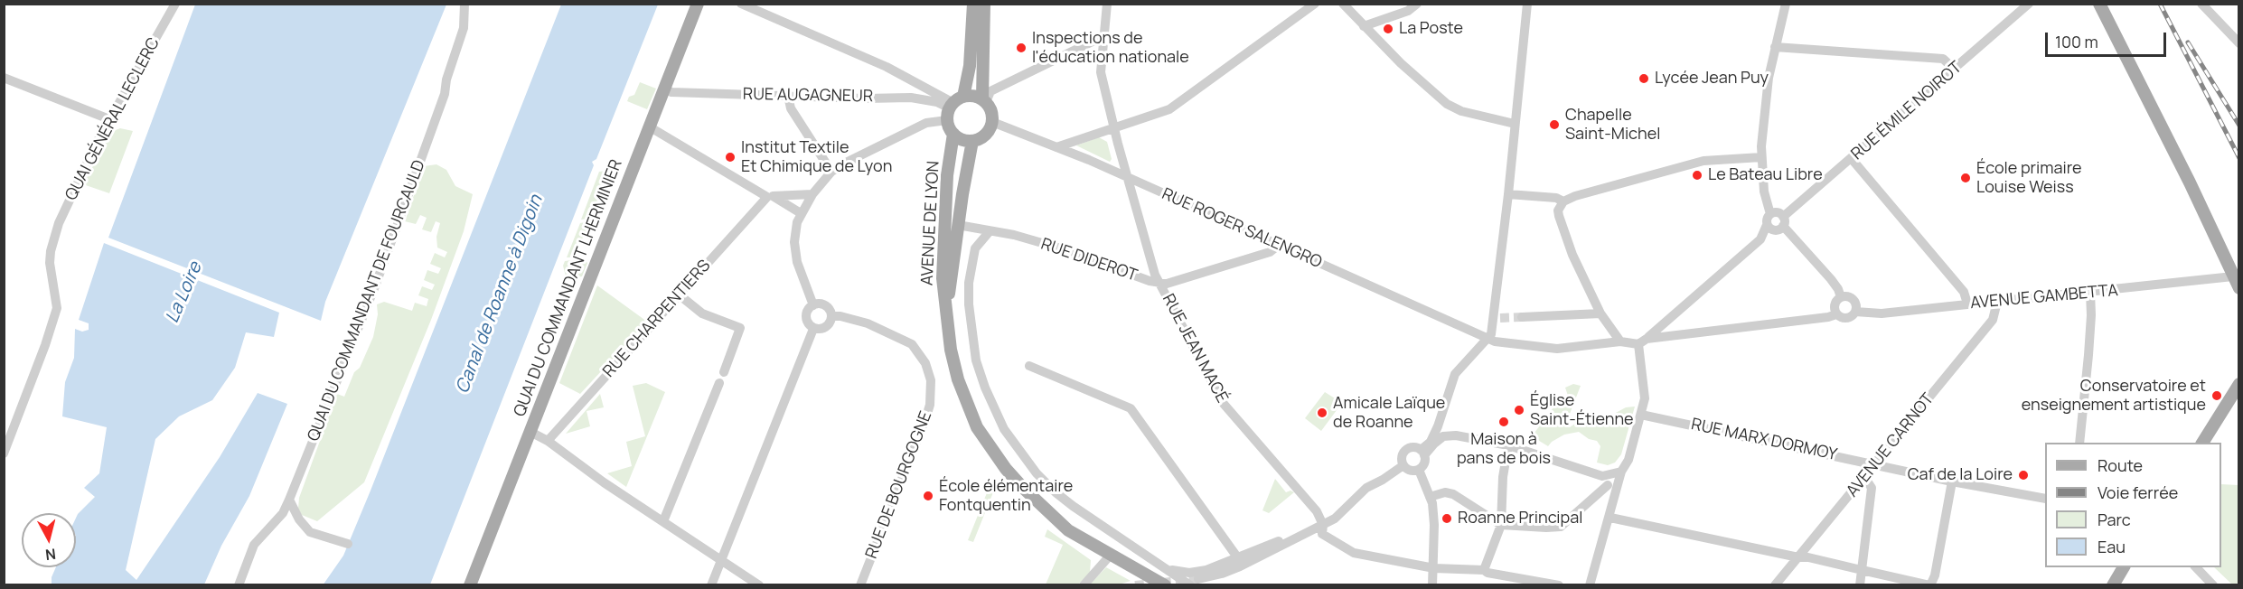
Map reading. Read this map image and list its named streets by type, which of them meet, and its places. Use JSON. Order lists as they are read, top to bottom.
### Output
{
  "streets": {
    "main road": ["AVENUE DE LYON", "QUAI DU COMMANDANT LHERMINIER"],
    "street": [
      "RUE AUGAGNEUR",
      "RUE ÉMILE NOIROT",
      "QUAI GÉNÉRAL LECLERC",
      "RUE ROGER SALENGRO",
      "RUE DIDEROT",
      "AVENUE GAMBETTA",
      "QUAI DU COMMANDANT DE FOURCAULD",
      "RUE CHARPENTIERS",
      "RUE JEAN MACÉ",
      "RUE MARX DORMOY",
      "AVENUE CARNOT",
      "RUE DE BOURGOGNE"
    ]
  },
  "crossings": [
    ["RUE AUGAGNEUR", "AVENUE DE LYON"],
    ["RUE AUGAGNEUR", "RUE ROGER SALENGRO"],
    ["RUE AUGAGNEUR", "QUAI DU COMMANDANT LHERMINIER"],
    ["AVENUE DE LYON", "RUE ROGER SALENGRO"],
    ["AVENUE DE LYON", "RUE DIDEROT"],
    ["RUE ROGER SALENGRO", "RUE DIDEROT"],
    ["RUE ROGER SALENGRO", "RUE JEAN MACÉ"],
    ["RUE DIDEROT", "RUE JEAN MACÉ"],
    ["AVENUE GAMBETTA", "AVENUE CARNOT"],
    ["RUE MARX DORMOY", "AVENUE CARNOT"]
  ],
  "water": ["La Loire", "Canal de Roanne à Digoin"],
  "places": [
    "La Poste",
    "Inspections de l'éducation nationale",
    "Lycée Jean Puy",
    "Chapelle Saint-Michel",
    "Institut Textile Et Chimique de Lyon",
    "Le Bateau Libre",
    "École primaire Louise Weiss",
    "Conservatoire et enseignement artistique",
    "Église Saint-Étienne",
    "Amicale Laïque de Roanne",
    "Maison à pans de bois",
    "Caf de la Loire",
    "École élémentaire Fontquentin",
    "Roanne Principal"
  ],
  "legend": [
    "Route",
    "Voie ferrée",
    "Parc",
    "Eau"
  ],
  "scale_bar": "100 m",
  "north": "bottom"
}
